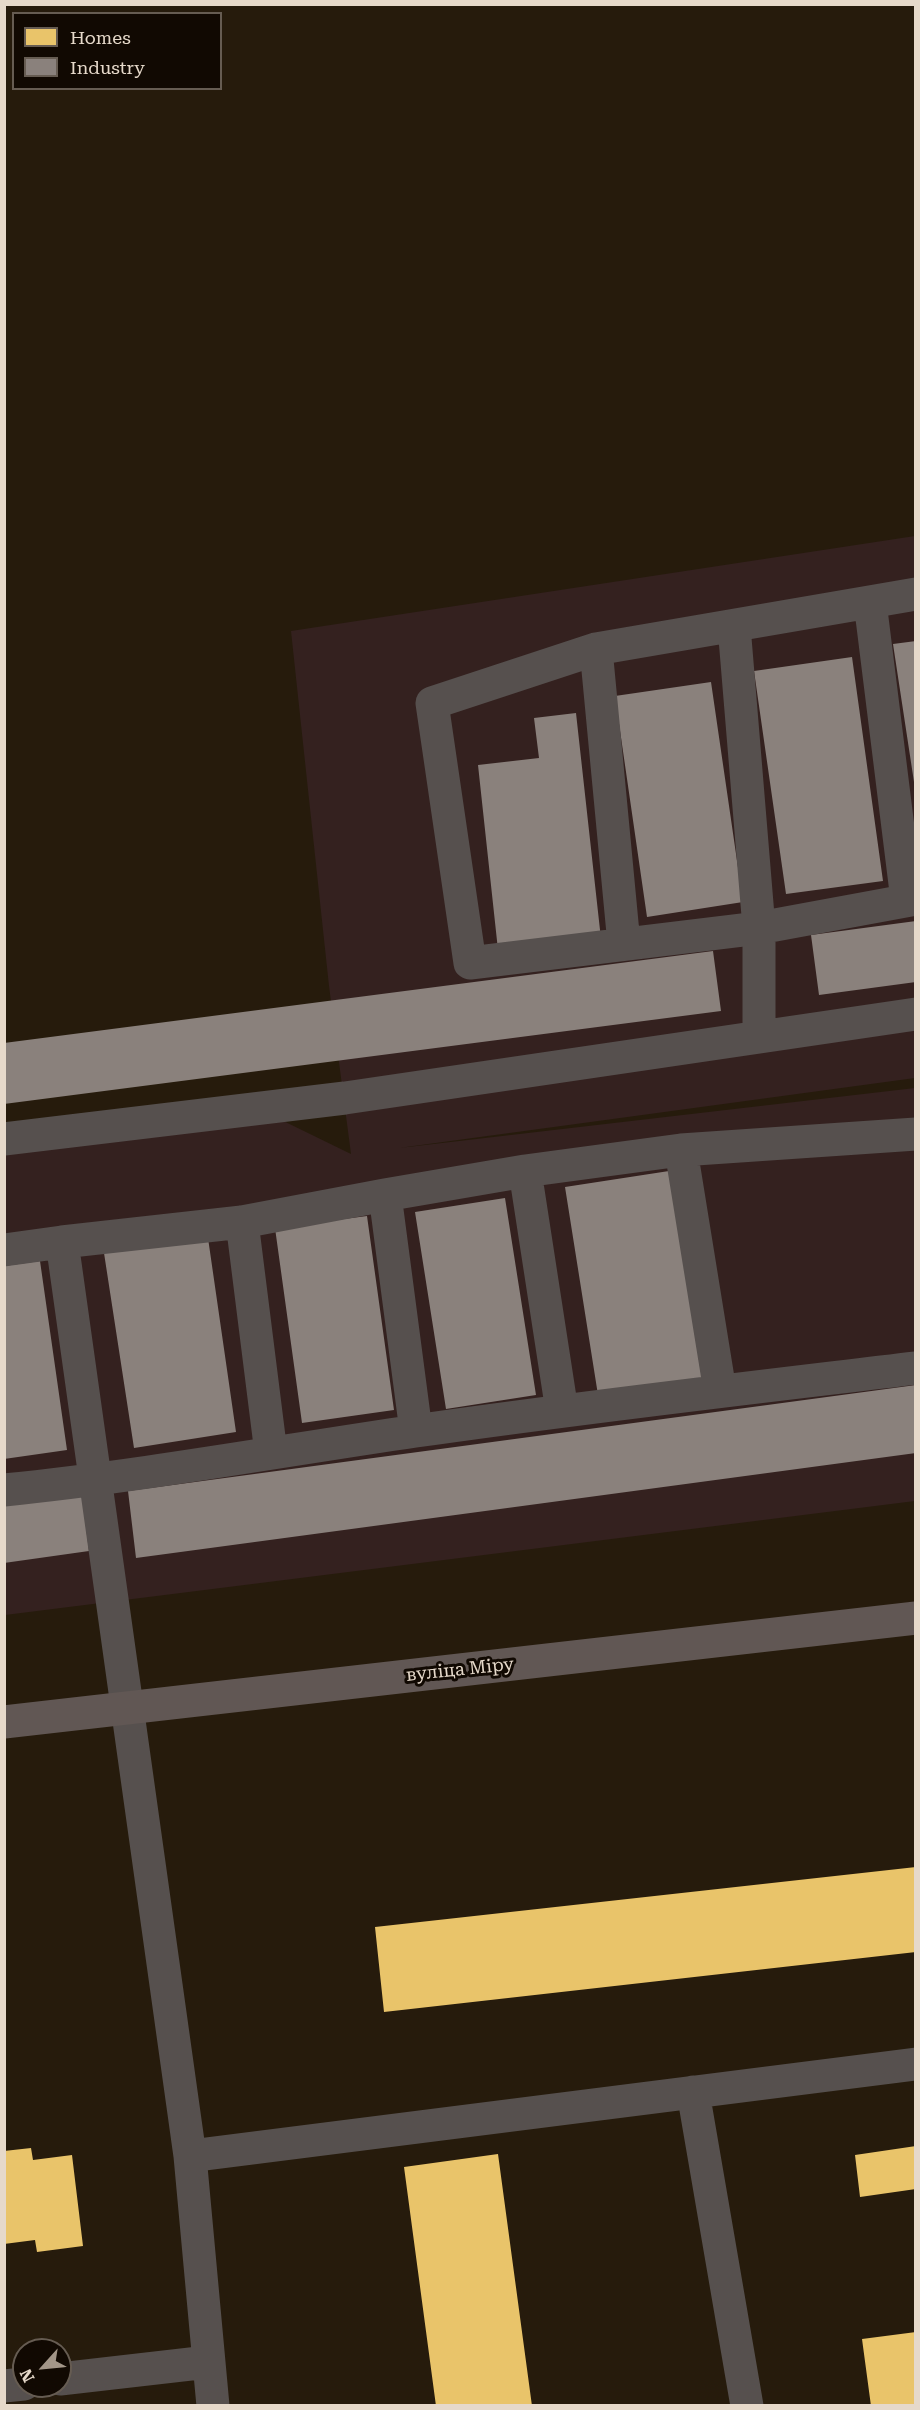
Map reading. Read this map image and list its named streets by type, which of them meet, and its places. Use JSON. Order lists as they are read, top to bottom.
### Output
{
  "streets": {
    "main road": ["вуліца Міру"]
  },
  "legend": ["Homes", "Industry"],
  "north": "bottom left"
}
